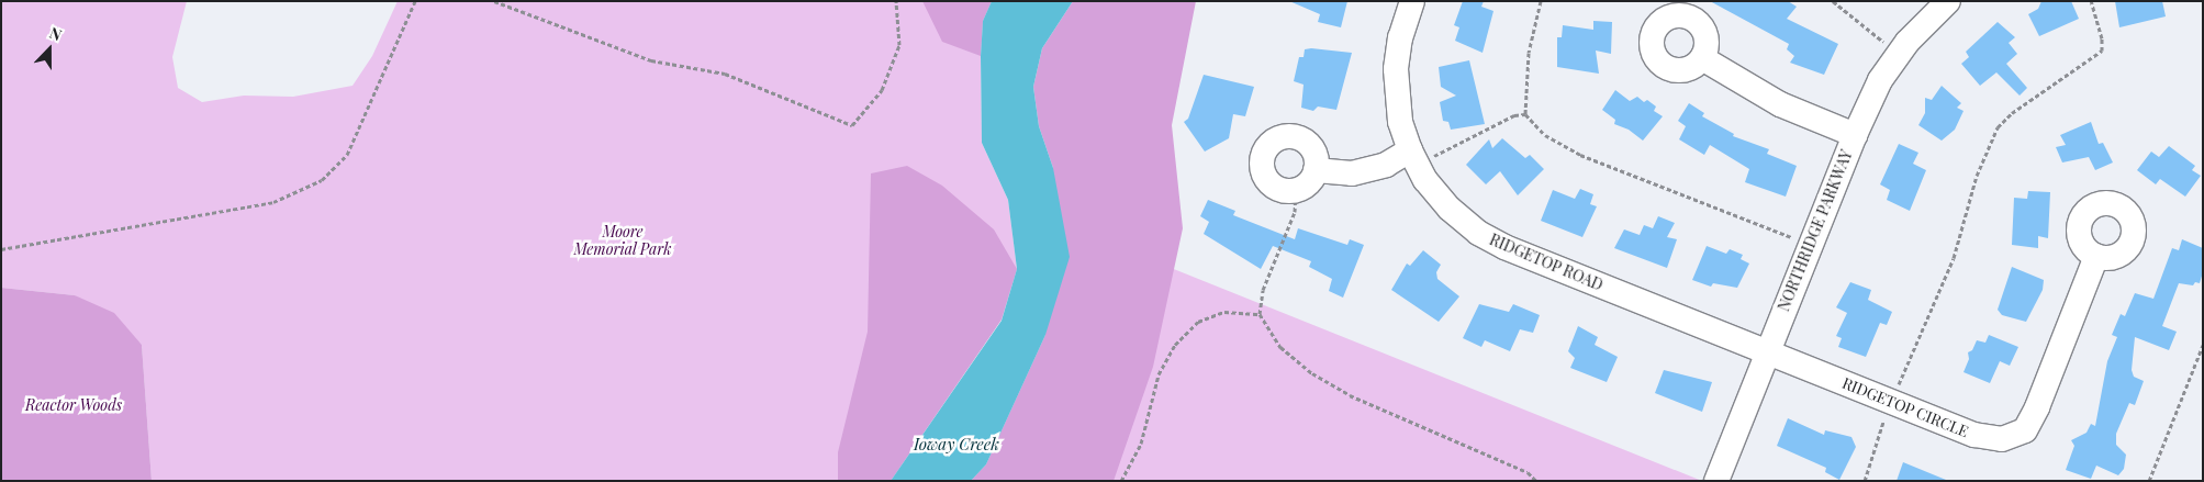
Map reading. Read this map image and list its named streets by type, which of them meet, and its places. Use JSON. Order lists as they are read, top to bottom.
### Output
{
  "streets": {
    "street": ["NORTHRIDGE PARKWAY", "RIDGETOP ROAD", "RIDGETOP CIRCLE"]
  },
  "crossings": [
    ["NORTHRIDGE PARKWAY", "RIDGETOP ROAD"],
    ["NORTHRIDGE PARKWAY", "RIDGETOP CIRCLE"],
    ["RIDGETOP ROAD", "RIDGETOP CIRCLE"]
  ],
  "water": ["Ioway Creek"],
  "parks": ["Moore Memorial Park", "Reactor Woods"],
  "north": "top"
}
